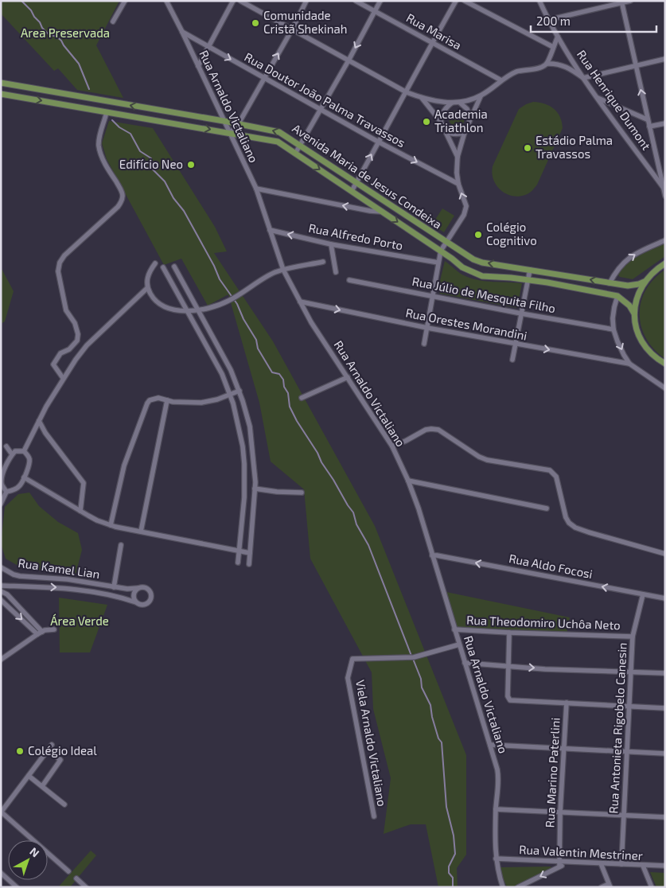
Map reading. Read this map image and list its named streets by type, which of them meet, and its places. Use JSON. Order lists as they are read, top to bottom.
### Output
{
  "streets": {
    "main road": ["Avenida Maria de Jesus Condeixa"],
    "street": [
      "Rua Marisa",
      "Rua Doutor João Palma Travassos",
      "Rua Henrique Dumont",
      "Rua Arnaldo Victaliano",
      "Rua Alfredo Porto",
      "Rua Júlio de Mesquita Filho",
      "Rua Orestes Morandini",
      "Rua Aldo Focosi",
      "Rua Kamel Lian",
      "Rua Theodomiro Uchôa Neto",
      "Rua Antonieta Rigobelo Canesin",
      "Viela Arnaldo Victaliano",
      "Rua Marino Paterlini",
      "Rua Valentin Mestriner"
    ]
  },
  "crossings": [
    ["Rua Doutor João Palma Travassos", "Rua Arnaldo Victaliano"],
    ["Rua Arnaldo Victaliano", "Avenida Maria de Jesus Condeixa"],
    ["Rua Arnaldo Victaliano", "Rua Alfredo Porto"],
    ["Rua Arnaldo Victaliano", "Rua Orestes Morandini"],
    ["Rua Arnaldo Victaliano", "Rua Aldo Focosi"],
    ["Rua Arnaldo Victaliano", "Rua Theodomiro Uchôa Neto"],
    ["Rua Arnaldo Victaliano", "Viela Arnaldo Victaliano"],
    ["Rua Arnaldo Victaliano", "Rua Valentin Mestriner"],
    ["Rua Aldo Focosi", "Rua Antonieta Rigobelo Canesin"],
    ["Rua Theodomiro Uchôa Neto", "Rua Antonieta Rigobelo Canesin"],
    ["Rua Antonieta Rigobelo Canesin", "Rua Valentin Mestriner"],
    ["Rua Marino Paterlini", "Rua Valentin Mestriner"]
  ],
  "one_way": ["Rua Doutor João Palma Travassos", "Rua Orestes Morandini", "Rua Aldo Focosi"],
  "parks": ["Area Preservada", "Área Verde"],
  "places": [
    "Comunidade Cristã Shekinah",
    "Academia Triathlon",
    "Estádio Palma Travassos",
    "Edifício Neo",
    "Colégio Cognitivo",
    "Colégio Ideal"
  ],
  "scale_bar": "200 m",
  "north": "top right"
}
